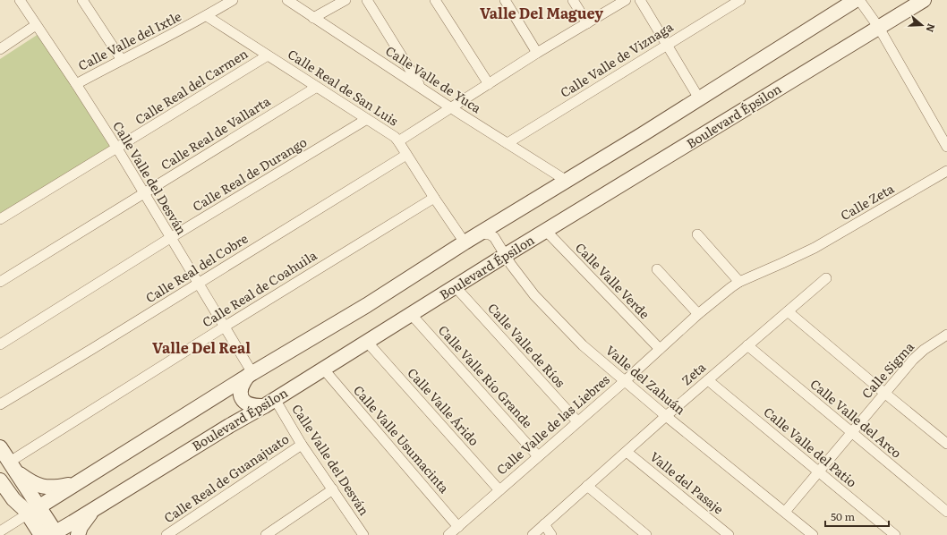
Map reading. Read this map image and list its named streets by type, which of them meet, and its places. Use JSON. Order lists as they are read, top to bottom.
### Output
{
  "streets": {
    "street": [
      "Calle Valle del Ixtle",
      "Calle Valle de Viznaga",
      "Calle Valle de Yuca",
      "Calle Real del Carmen",
      "Calle Real de San Luis",
      "Boulevard Épsilon",
      "Calle Real de Vallarta",
      "Calle Real de Durango",
      "Calle Valle del Desván",
      "Calle Zeta",
      "Calle Real del Cobre",
      "Calle Valle Verde",
      "Calle Real de Coahuila",
      "Calle Valle de Ríos",
      "Calle Sigma",
      "Zeta",
      "Calle Valle Río Grande",
      "Valle del Zahuán",
      "Calle Valle Árido",
      "Calle Valle del Arco",
      "Calle Valle de las Liebres",
      "Calle Valle Usumacinta",
      "Calle Valle del Patio",
      "Calle Real de Guanajuato",
      "Valle del Pasaje"
    ]
  },
  "crossings": [
    ["Calle Valle del Ixtle", "Calle Real de San Luis"],
    ["Calle Valle del Ixtle", "Calle Valle del Desván"],
    ["Calle Valle de Viznaga", "Calle Valle de Yuca"],
    ["Calle Real del Carmen", "Calle Real de San Luis"],
    ["Calle Real del Carmen", "Calle Valle del Desván"],
    ["Calle Real de San Luis", "Calle Real de Vallarta"],
    ["Calle Real de San Luis", "Calle Real de Durango"],
    ["Calle Real de San Luis", "Calle Real del Cobre"],
    ["Calle Real de San Luis", "Calle Real de Coahuila"],
    ["Boulevard Épsilon", "Calle Valle del Desván"],
    ["Boulevard Épsilon", "Calle Valle Verde"],
    ["Boulevard Épsilon", "Calle Valle de Ríos"],
    ["Boulevard Épsilon", "Calle Valle Río Grande"],
    ["Boulevard Épsilon", "Valle del Zahuán"],
    ["Boulevard Épsilon", "Calle Valle Árido"],
    ["Boulevard Épsilon", "Calle Valle Usumacinta"],
    ["Calle Real de Vallarta", "Calle Valle del Desván"],
    ["Calle Real de Durango", "Calle Valle del Desván"],
    ["Calle Valle del Desván", "Calle Real del Cobre"],
    ["Calle Valle del Desván", "Calle Real de Coahuila"],
    ["Calle Valle del Desván", "Calle Real de Guanajuato"],
    ["Calle Zeta", "Calle Valle de las Liebres"],
    ["Calle Valle Verde", "Calle Valle de las Liebres"],
    ["Calle Valle de Ríos", "Calle Valle de las Liebres"],
    ["Calle Sigma", "Valle del Zahuán"],
    ["Calle Sigma", "Calle Valle del Arco"],
    ["Calle Sigma", "Calle Valle del Patio"],
    ["Zeta", "Valle del Zahuán"],
    ["Zeta", "Calle Valle del Arco"],
    ["Zeta", "Calle Valle del Patio"],
    ["Zeta", "Valle del Pasaje"],
    ["Calle Valle Río Grande", "Calle Valle de las Liebres"],
    ["Valle del Zahuán", "Calle Valle de las Liebres"],
    ["Calle Valle Árido", "Calle Valle de las Liebres"],
    ["Calle Valle de las Liebres", "Calle Valle Usumacinta"]
  ],
  "districts": ["Valle Del Maguey", "Valle Del Real"],
  "scale_bar": "50 m",
  "north": "right"
}
